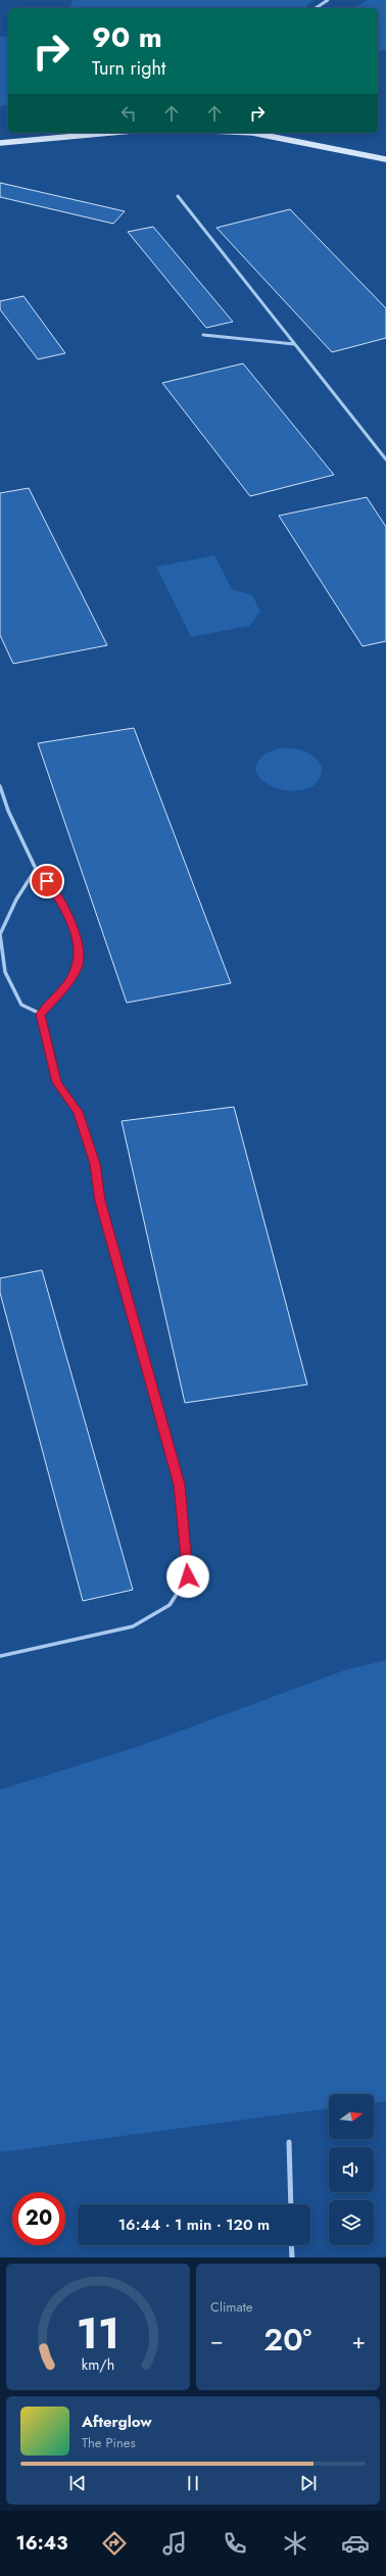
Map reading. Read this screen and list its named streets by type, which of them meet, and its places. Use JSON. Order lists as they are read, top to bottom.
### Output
{
  "north": "right",
  "page": {
    "turn": ["90 m", "Turn right"],
    "limit": "20",
    "trip": "16:44 · 1 min · 120 m",
    "tile": "Climate",
    "heat": ["−", "20°", "+"],
    "song": ["Afterglow", "The Pines"],
    "tabs": "16:43",
    "gauge": ["11", "km/h"]
  }
}
